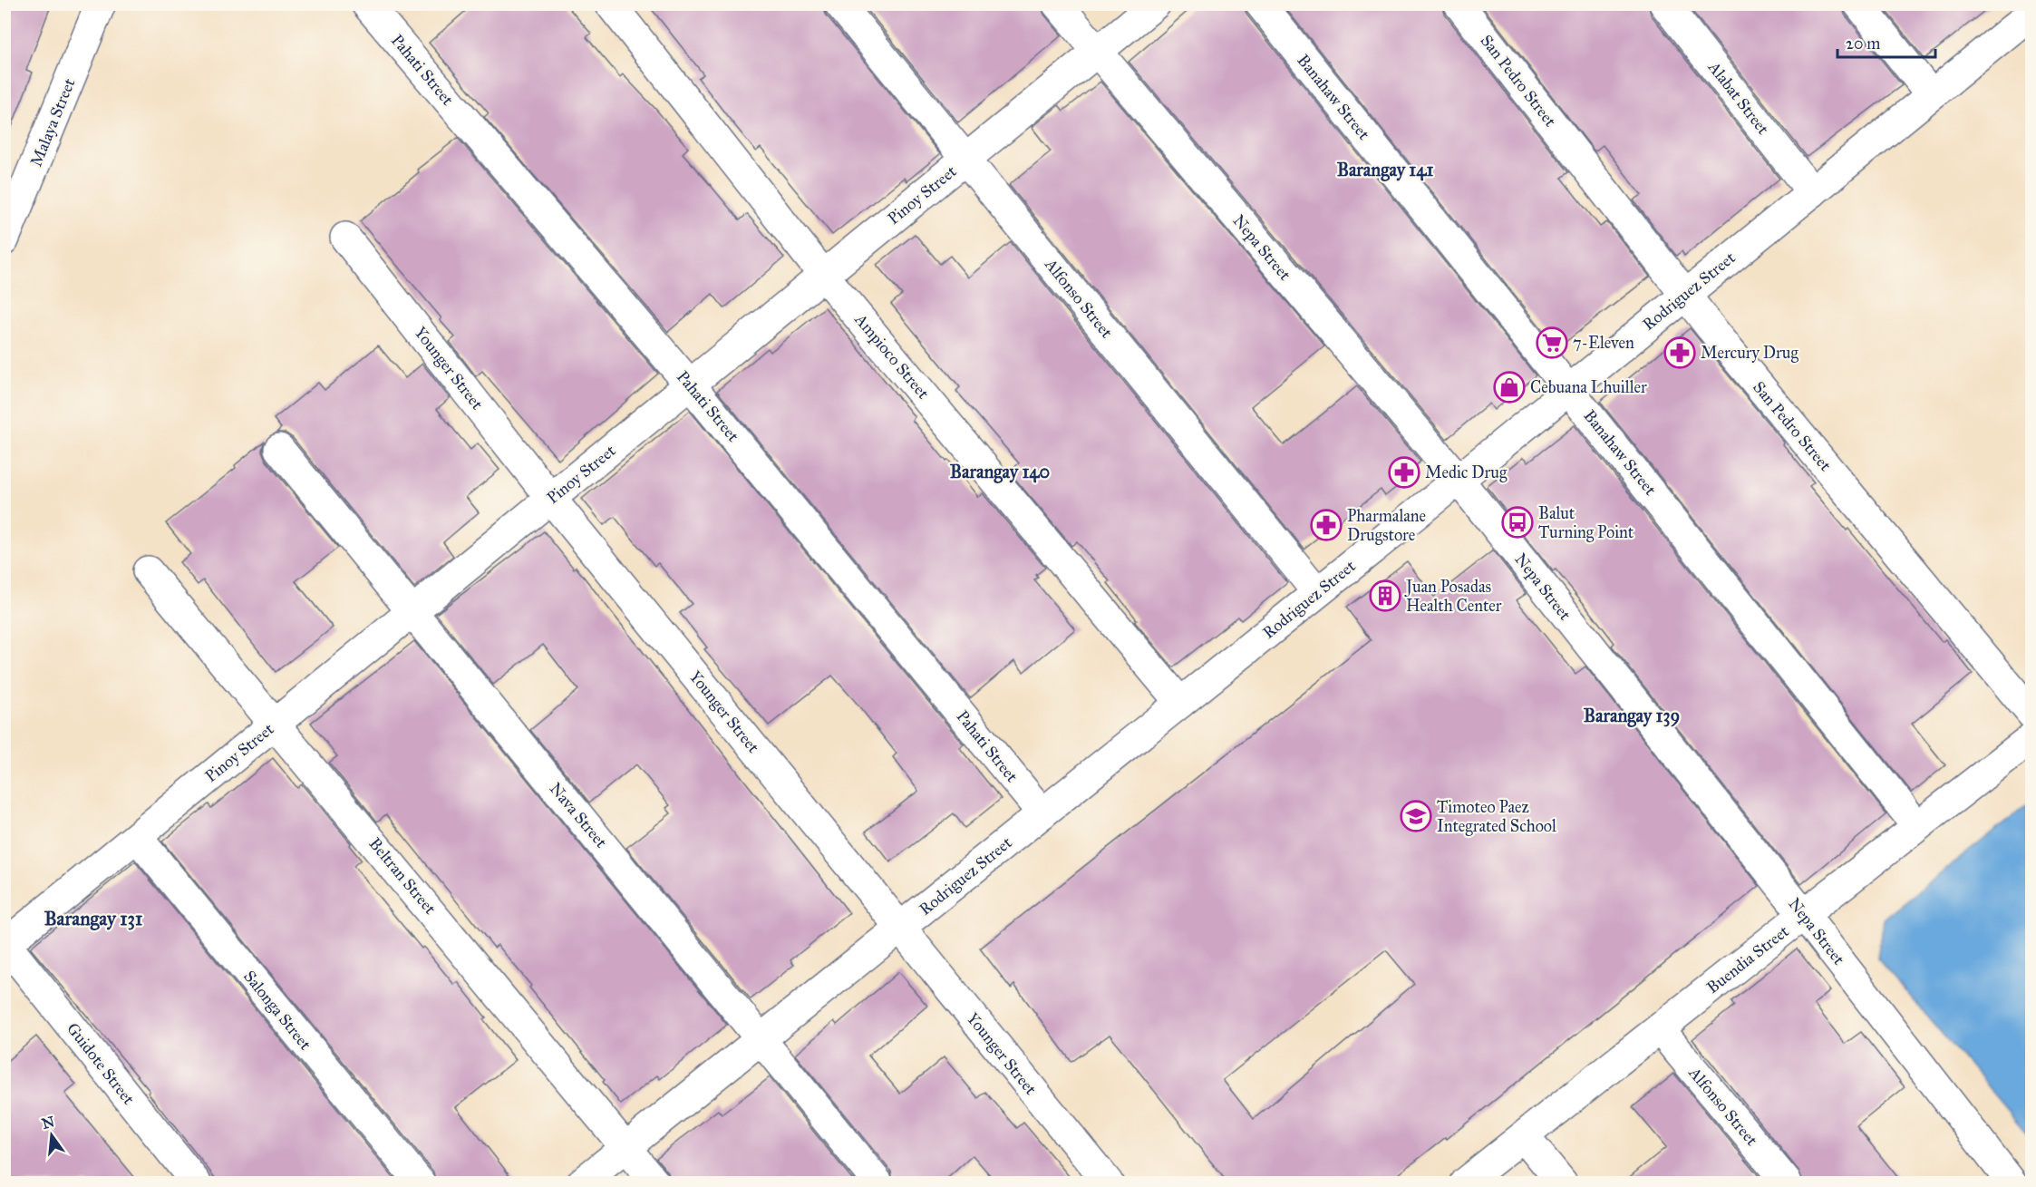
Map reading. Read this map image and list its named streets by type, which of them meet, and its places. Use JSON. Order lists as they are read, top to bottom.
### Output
{
  "streets": {
    "street": [
      "Pahati Street",
      "San Pedro Street",
      "Banahaw Street",
      "Alabat Street",
      "Malaya Street",
      "Pinoy Street",
      "Nepa Street",
      "Rodriguez Street",
      "Alfonso Street",
      "Ampioco Street",
      "Younger Street",
      "Nava Street",
      "Beltran Street",
      "Buendia Street",
      "Salonga Street",
      "Guidote Street"
    ]
  },
  "crossings": [
    ["Pahati Street", "Pinoy Street"],
    ["Pahati Street", "Rodriguez Street"],
    ["San Pedro Street", "Rodriguez Street"],
    ["Banahaw Street", "Rodriguez Street"],
    ["Banahaw Street", "Buendia Street"],
    ["Alabat Street", "Rodriguez Street"],
    ["Pinoy Street", "Nepa Street"],
    ["Pinoy Street", "Alfonso Street"],
    ["Pinoy Street", "Ampioco Street"],
    ["Pinoy Street", "Younger Street"],
    ["Pinoy Street", "Nava Street"],
    ["Pinoy Street", "Beltran Street"],
    ["Pinoy Street", "Salonga Street"],
    ["Pinoy Street", "Guidote Street"],
    ["Nepa Street", "Rodriguez Street"],
    ["Nepa Street", "Buendia Street"],
    ["Rodriguez Street", "Alfonso Street"],
    ["Rodriguez Street", "Ampioco Street"],
    ["Rodriguez Street", "Younger Street"],
    ["Rodriguez Street", "Nava Street"],
    ["Rodriguez Street", "Beltran Street"],
    ["Alfonso Street", "Buendia Street"]
  ],
  "districts": [
    "Barangay 141",
    "Barangay 140",
    "Barangay 139",
    "Barangay 131"
  ],
  "places": {
    "supermarket": ["7-Eleven"],
    "pharmacy": ["Mercury Drug", "Medic Drug", "Pharmalane Drugstore"],
    "shop": ["Cebuana Lhuiller"],
    "bus stop": ["Balut Turning Point"],
    "building": ["Juan Posadas Health Center"],
    "school or university": ["Timoteo Paez Integrated School"]
  },
  "scale_bar": "20 m",
  "north": "top"
}
